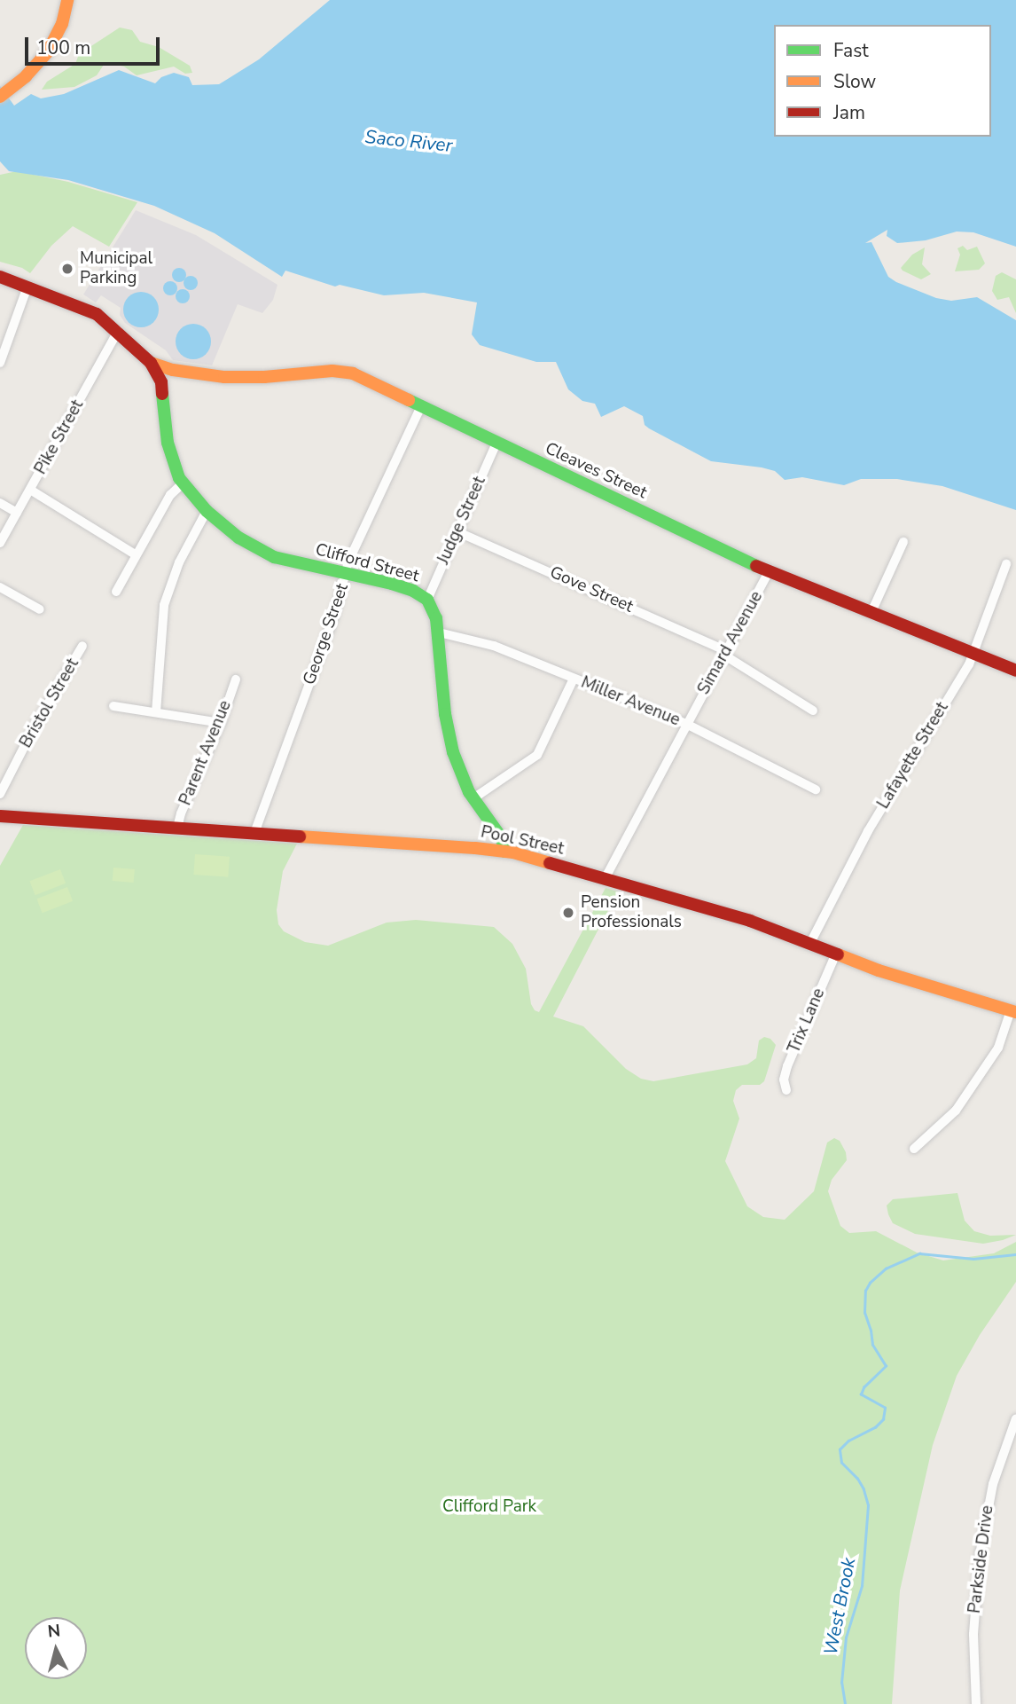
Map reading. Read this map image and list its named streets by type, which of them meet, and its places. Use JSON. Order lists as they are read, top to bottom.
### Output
{
  "streets": {
    "street": [
      "Pike Street",
      "Cleaves Street",
      "Judge Street",
      "Clifford Street",
      "Gove Street",
      "George Street",
      "Simard Avenue",
      "Miller Avenue",
      "Bristol Street",
      "Parent Avenue",
      "Lafayette Street",
      "Pool Street",
      "Trix Lane",
      "Parkside Drive"
    ]
  },
  "crossings": [
    ["Cleaves Street", "Judge Street"],
    ["Cleaves Street", "Clifford Street"],
    ["Cleaves Street", "George Street"],
    ["Cleaves Street", "Simard Avenue"],
    ["Cleaves Street", "Lafayette Street"],
    ["Judge Street", "Clifford Street"],
    ["Judge Street", "Gove Street"],
    ["Clifford Street", "George Street"],
    ["Clifford Street", "Miller Avenue"],
    ["Clifford Street", "Pool Street"],
    ["Gove Street", "Simard Avenue"],
    ["George Street", "Pool Street"],
    ["Simard Avenue", "Miller Avenue"],
    ["Simard Avenue", "Pool Street"],
    ["Parent Avenue", "Pool Street"],
    ["Lafayette Street", "Pool Street"],
    ["Pool Street", "Trix Lane"]
  ],
  "water": ["Saco River", "West Brook"],
  "parks": ["Clifford Park"],
  "places": ["Municipal Parking", "Pension Professionals"],
  "legend": ["Fast", "Slow", "Jam"],
  "scale_bar": "100 m",
  "north": "top"
}
